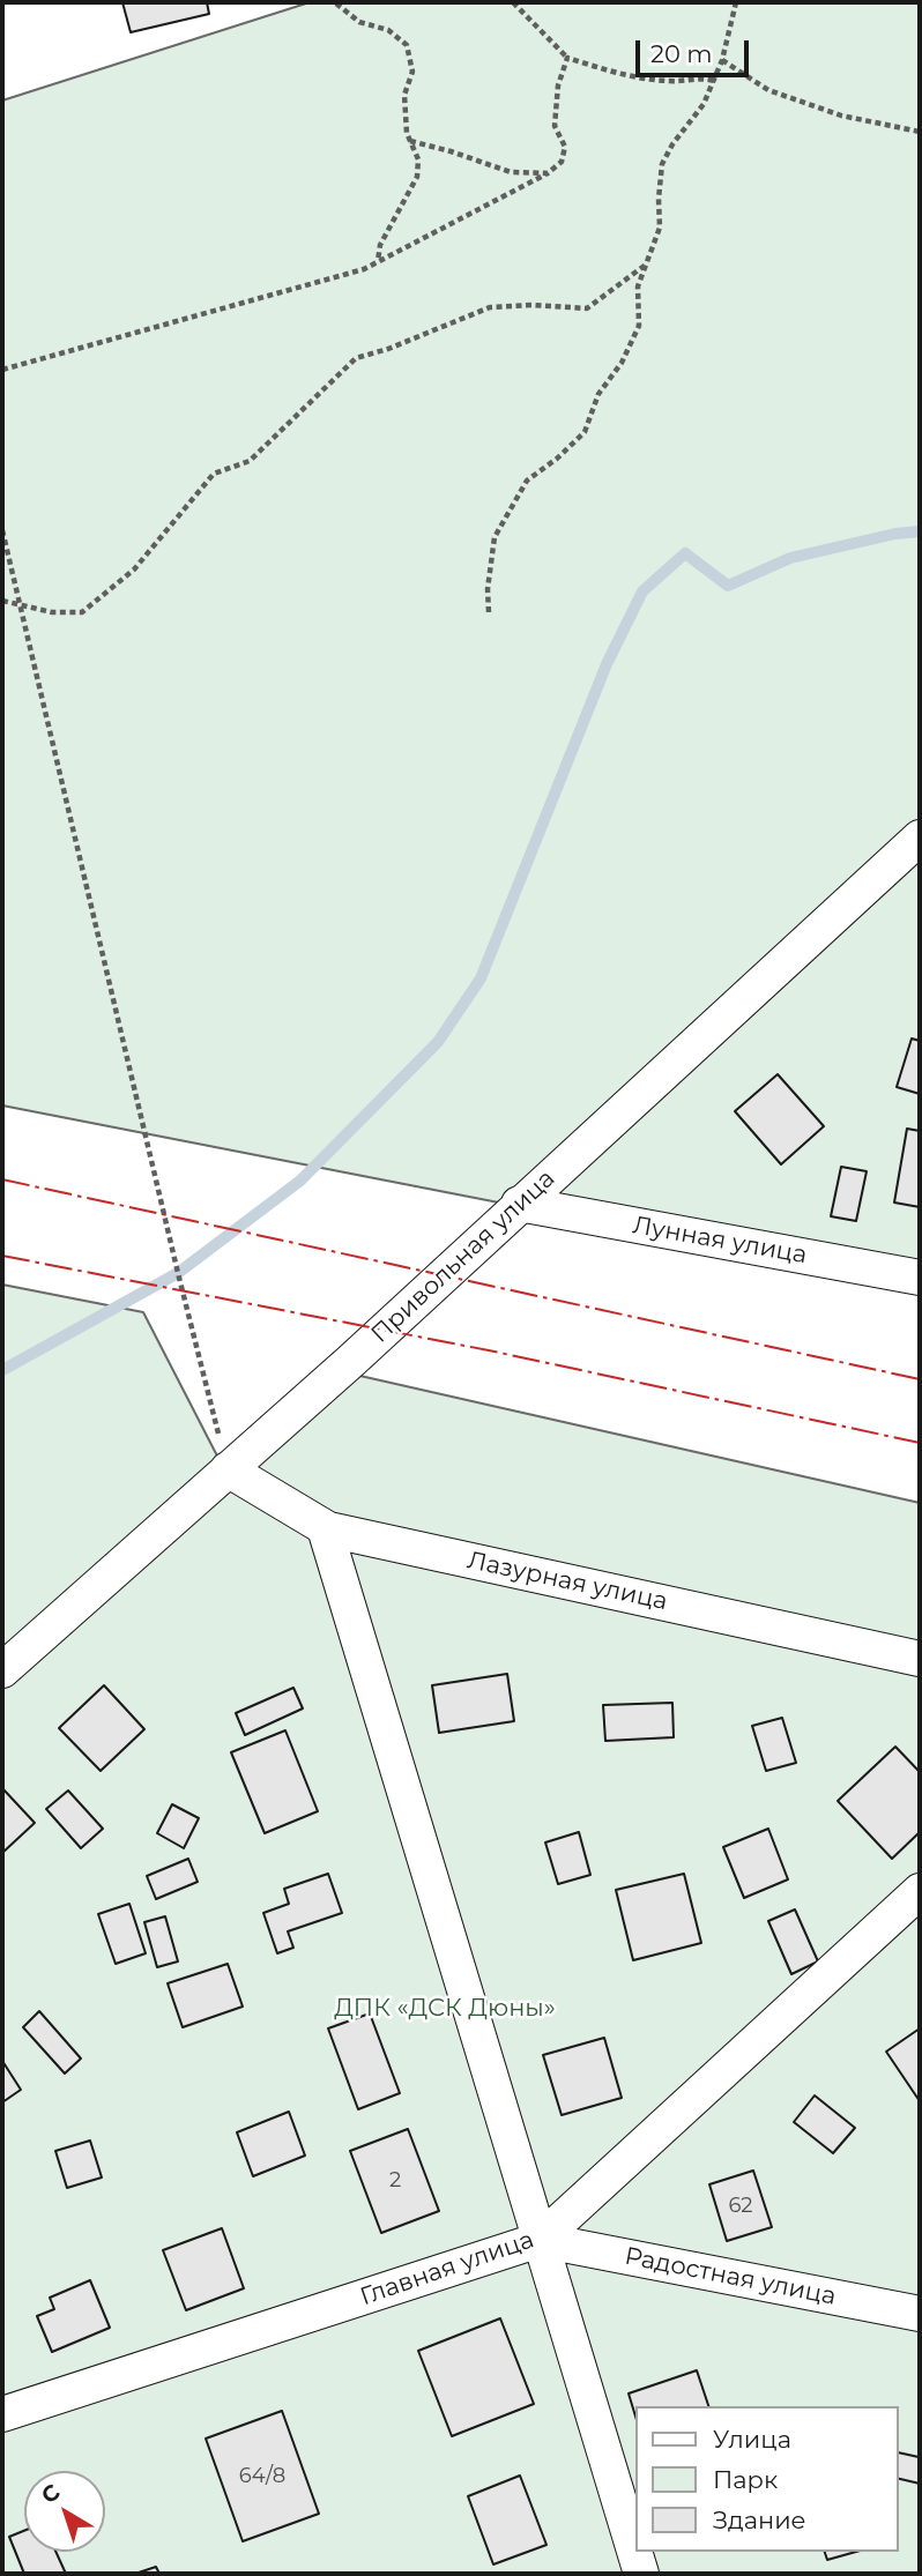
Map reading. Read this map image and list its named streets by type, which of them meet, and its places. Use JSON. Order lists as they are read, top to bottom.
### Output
{
  "streets": {
    "street": [
      "Лунная улица",
      "Привольная улица",
      "Лазурная улица",
      "Главная улица",
      "Радостная улица"
    ]
  },
  "crossings": [
    ["Лунная улица", "Привольная улица"],
    ["Привольная улица", "Лазурная улица"],
    ["Главная улица", "Радостная улица"]
  ],
  "parks": ["ДПК «ДСК Дюны»"],
  "house_numbers": ["2", "62", "64/8"],
  "legend": ["Улица", "Парк", "Здание"],
  "scale_bar": "20 m",
  "north": "top left"
}
